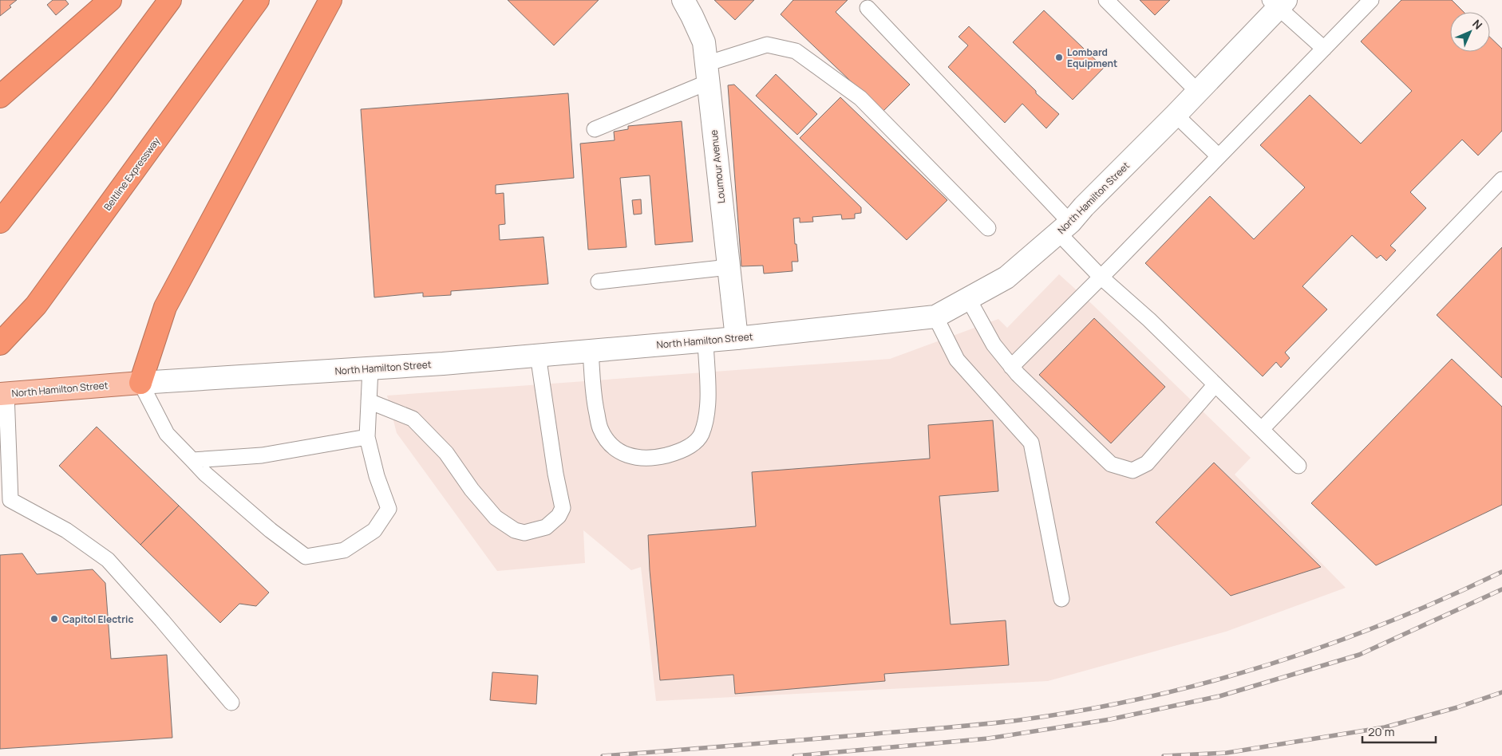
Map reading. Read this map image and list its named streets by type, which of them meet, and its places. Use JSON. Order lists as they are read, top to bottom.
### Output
{
  "streets": {
    "highway": ["Beltline Expressway"],
    "main road": ["North Hamilton Street"],
    "street": ["Loumour Avenue"]
  },
  "crossings": [
    ["Loumour Avenue", "North Hamilton Street"]
  ],
  "places": ["Lombard Equipment", "Capitol Electric"],
  "scale_bar": "20 m",
  "north": "top right"
}
